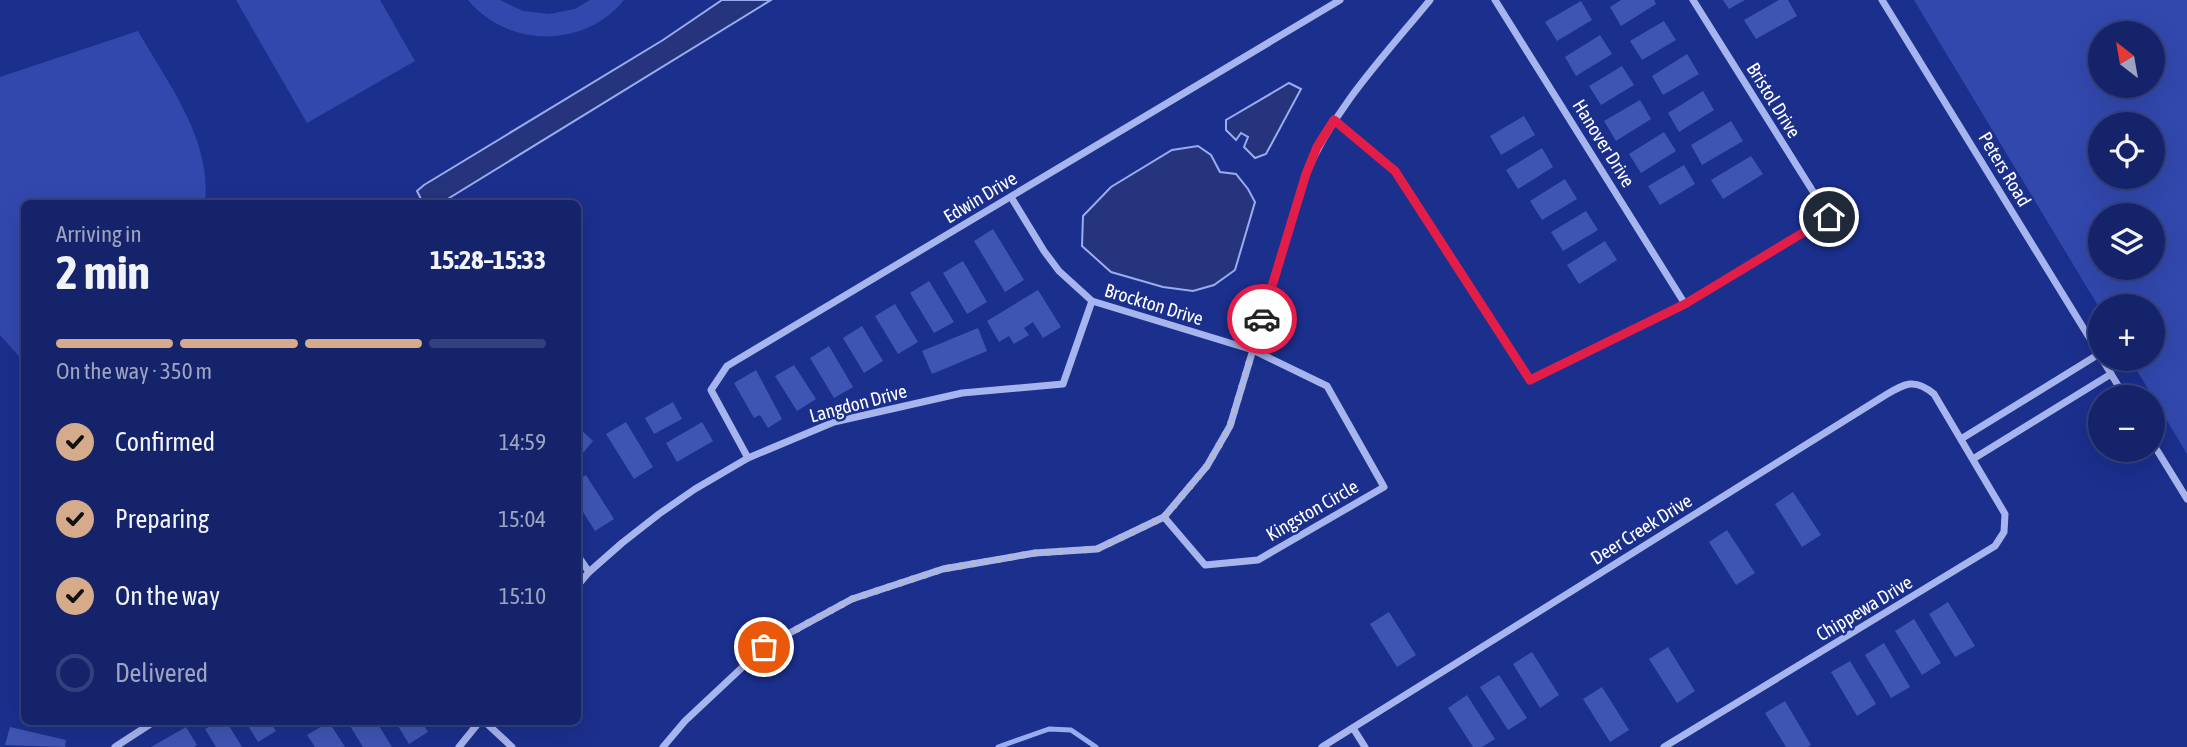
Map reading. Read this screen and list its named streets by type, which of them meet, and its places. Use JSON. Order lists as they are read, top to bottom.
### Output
{
  "streets": {
    "street": [
      "Bristol Drive",
      "Hanover Drive",
      "Peters Road",
      "Edwin Drive",
      "Brockton Drive",
      "Langdon Drive",
      "Kingston Circle",
      "Deer Creek Drive",
      "Chippewa Drive"
    ]
  },
  "crossings": [
    ["Bristol Drive", "Hanover Drive"],
    ["Edwin Drive", "Brockton Drive"],
    ["Edwin Drive", "Langdon Drive"],
    ["Brockton Drive", "Langdon Drive"],
    ["Brockton Drive", "Kingston Circle"],
    ["Deer Creek Drive", "Chippewa Drive"]
  ],
  "north": "top left",
  "page": {
    "map_buttons": ["+", "−"],
    "heading": ["2 min", "Arriving in", "15:28–15:33"],
    "bar": "On the way · 350 m",
    "list": [
      ["Confirmed", "14:59"],
      ["Preparing", "15:04"],
      ["On the way", "15:10"],
      "Delivered"
    ]
  }
}
